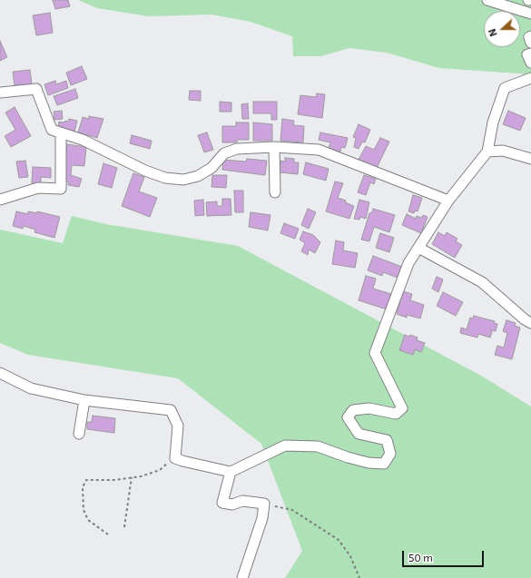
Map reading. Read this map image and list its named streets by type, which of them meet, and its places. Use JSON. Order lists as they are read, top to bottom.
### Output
{
  "scale_bar": "50 m",
  "north": "left"
}
